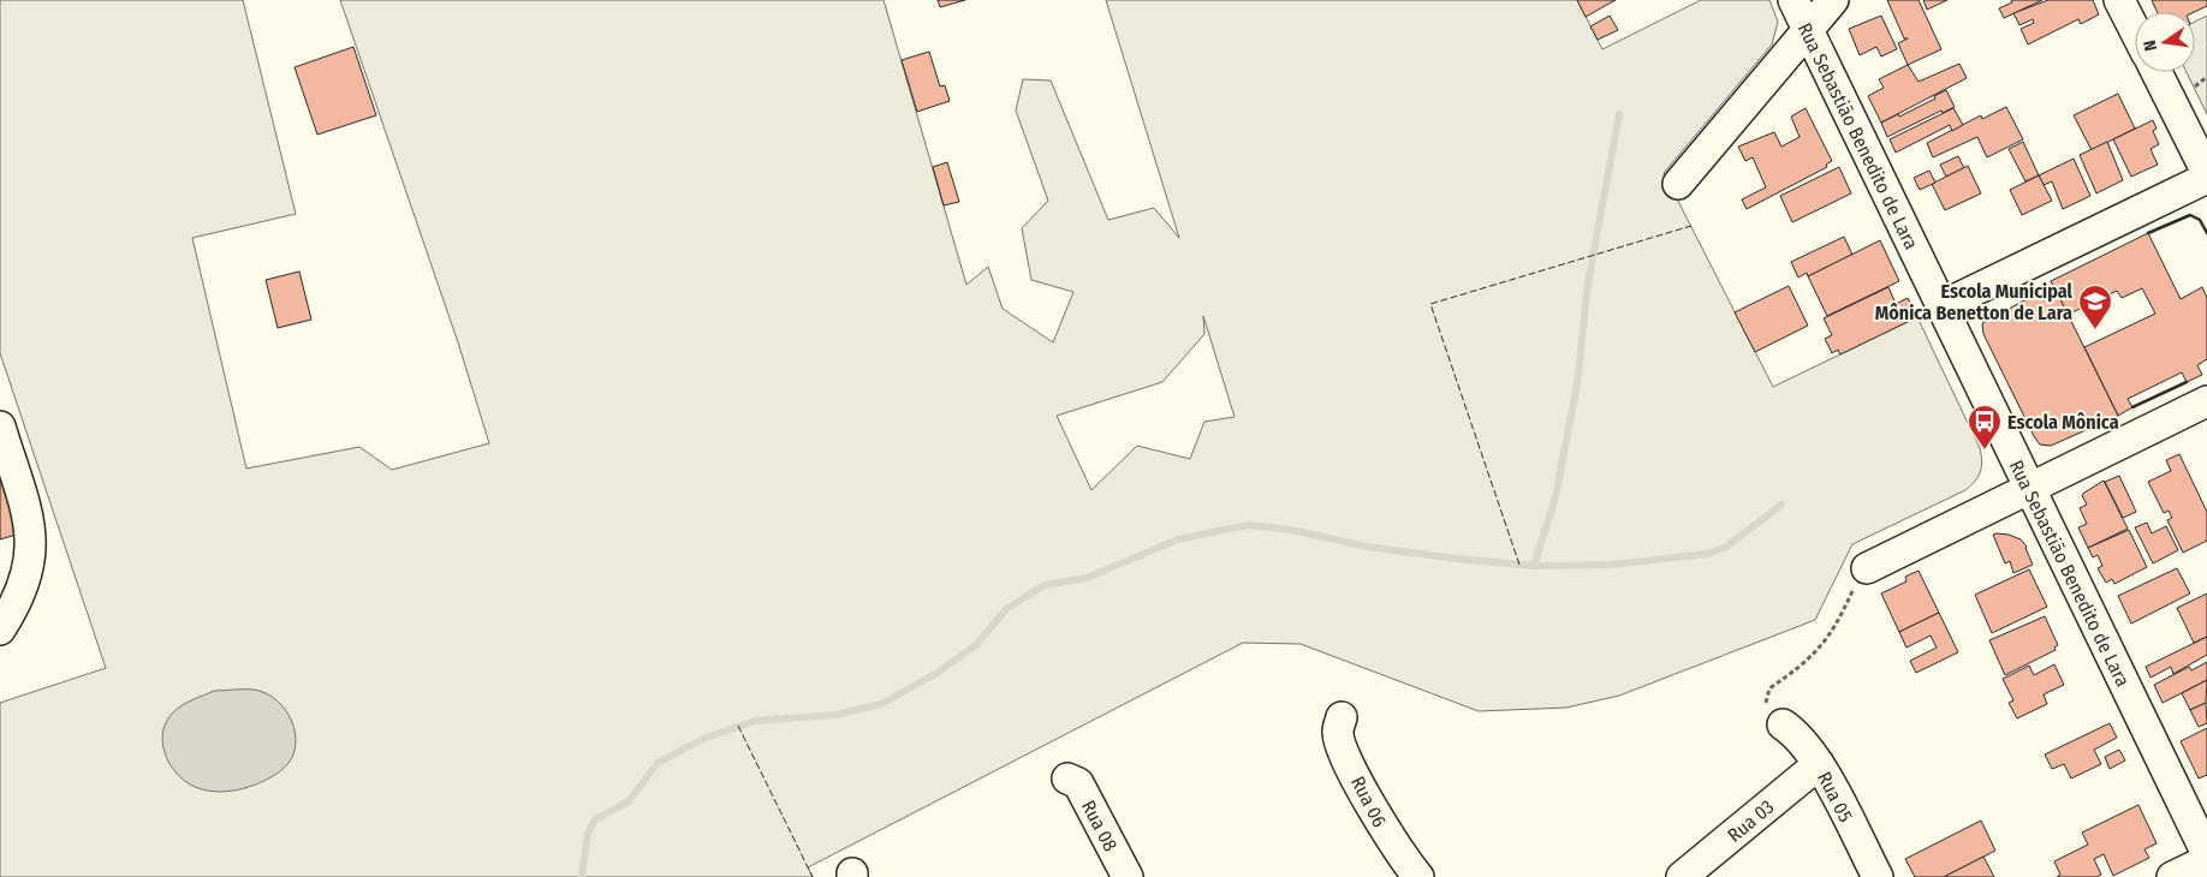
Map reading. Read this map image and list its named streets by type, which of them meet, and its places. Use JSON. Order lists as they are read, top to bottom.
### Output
{
  "streets": {
    "street": [
      "Rua Sebastião Benedito de Lara",
      "Rua 05",
      "Rua 06",
      "Rua 03",
      "Rua 08"
    ]
  },
  "crossings": [
    ["Rua 05", "Rua 03"]
  ],
  "places": {
    "school or university": ["Escola Municipal Mônica Benetton de Lara"],
    "bus stop": ["Escola Mônica"]
  },
  "north": "left"
}
